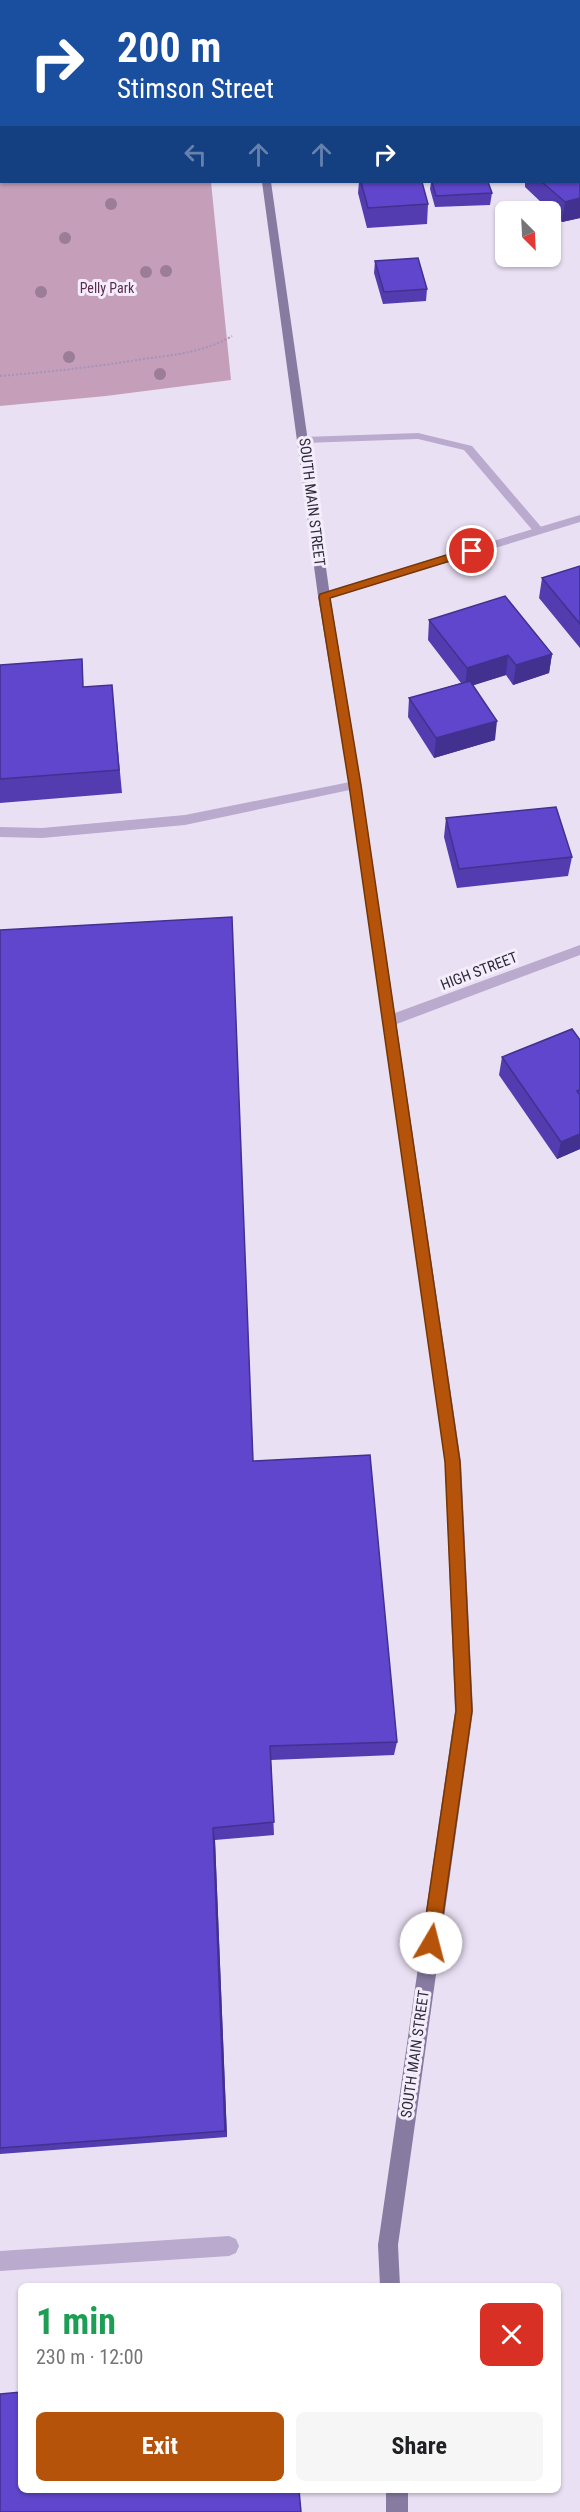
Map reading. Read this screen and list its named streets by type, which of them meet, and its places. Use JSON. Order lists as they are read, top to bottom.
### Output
{
  "streets": {
    "main road": ["SOUTH MAIN STREET"],
    "street": ["HIGH STREET"]
  },
  "crossings": [
    ["SOUTH MAIN STREET", "HIGH STREET"]
  ],
  "parks": ["Pelly Park"],
  "north": "bottom right",
  "page": {
    "turn": ["200 m", "Stimson Street"],
    "heading": ["1 min", "230 m · 12:00"],
    "buttons": ["Exit", "Share"]
  }
}
